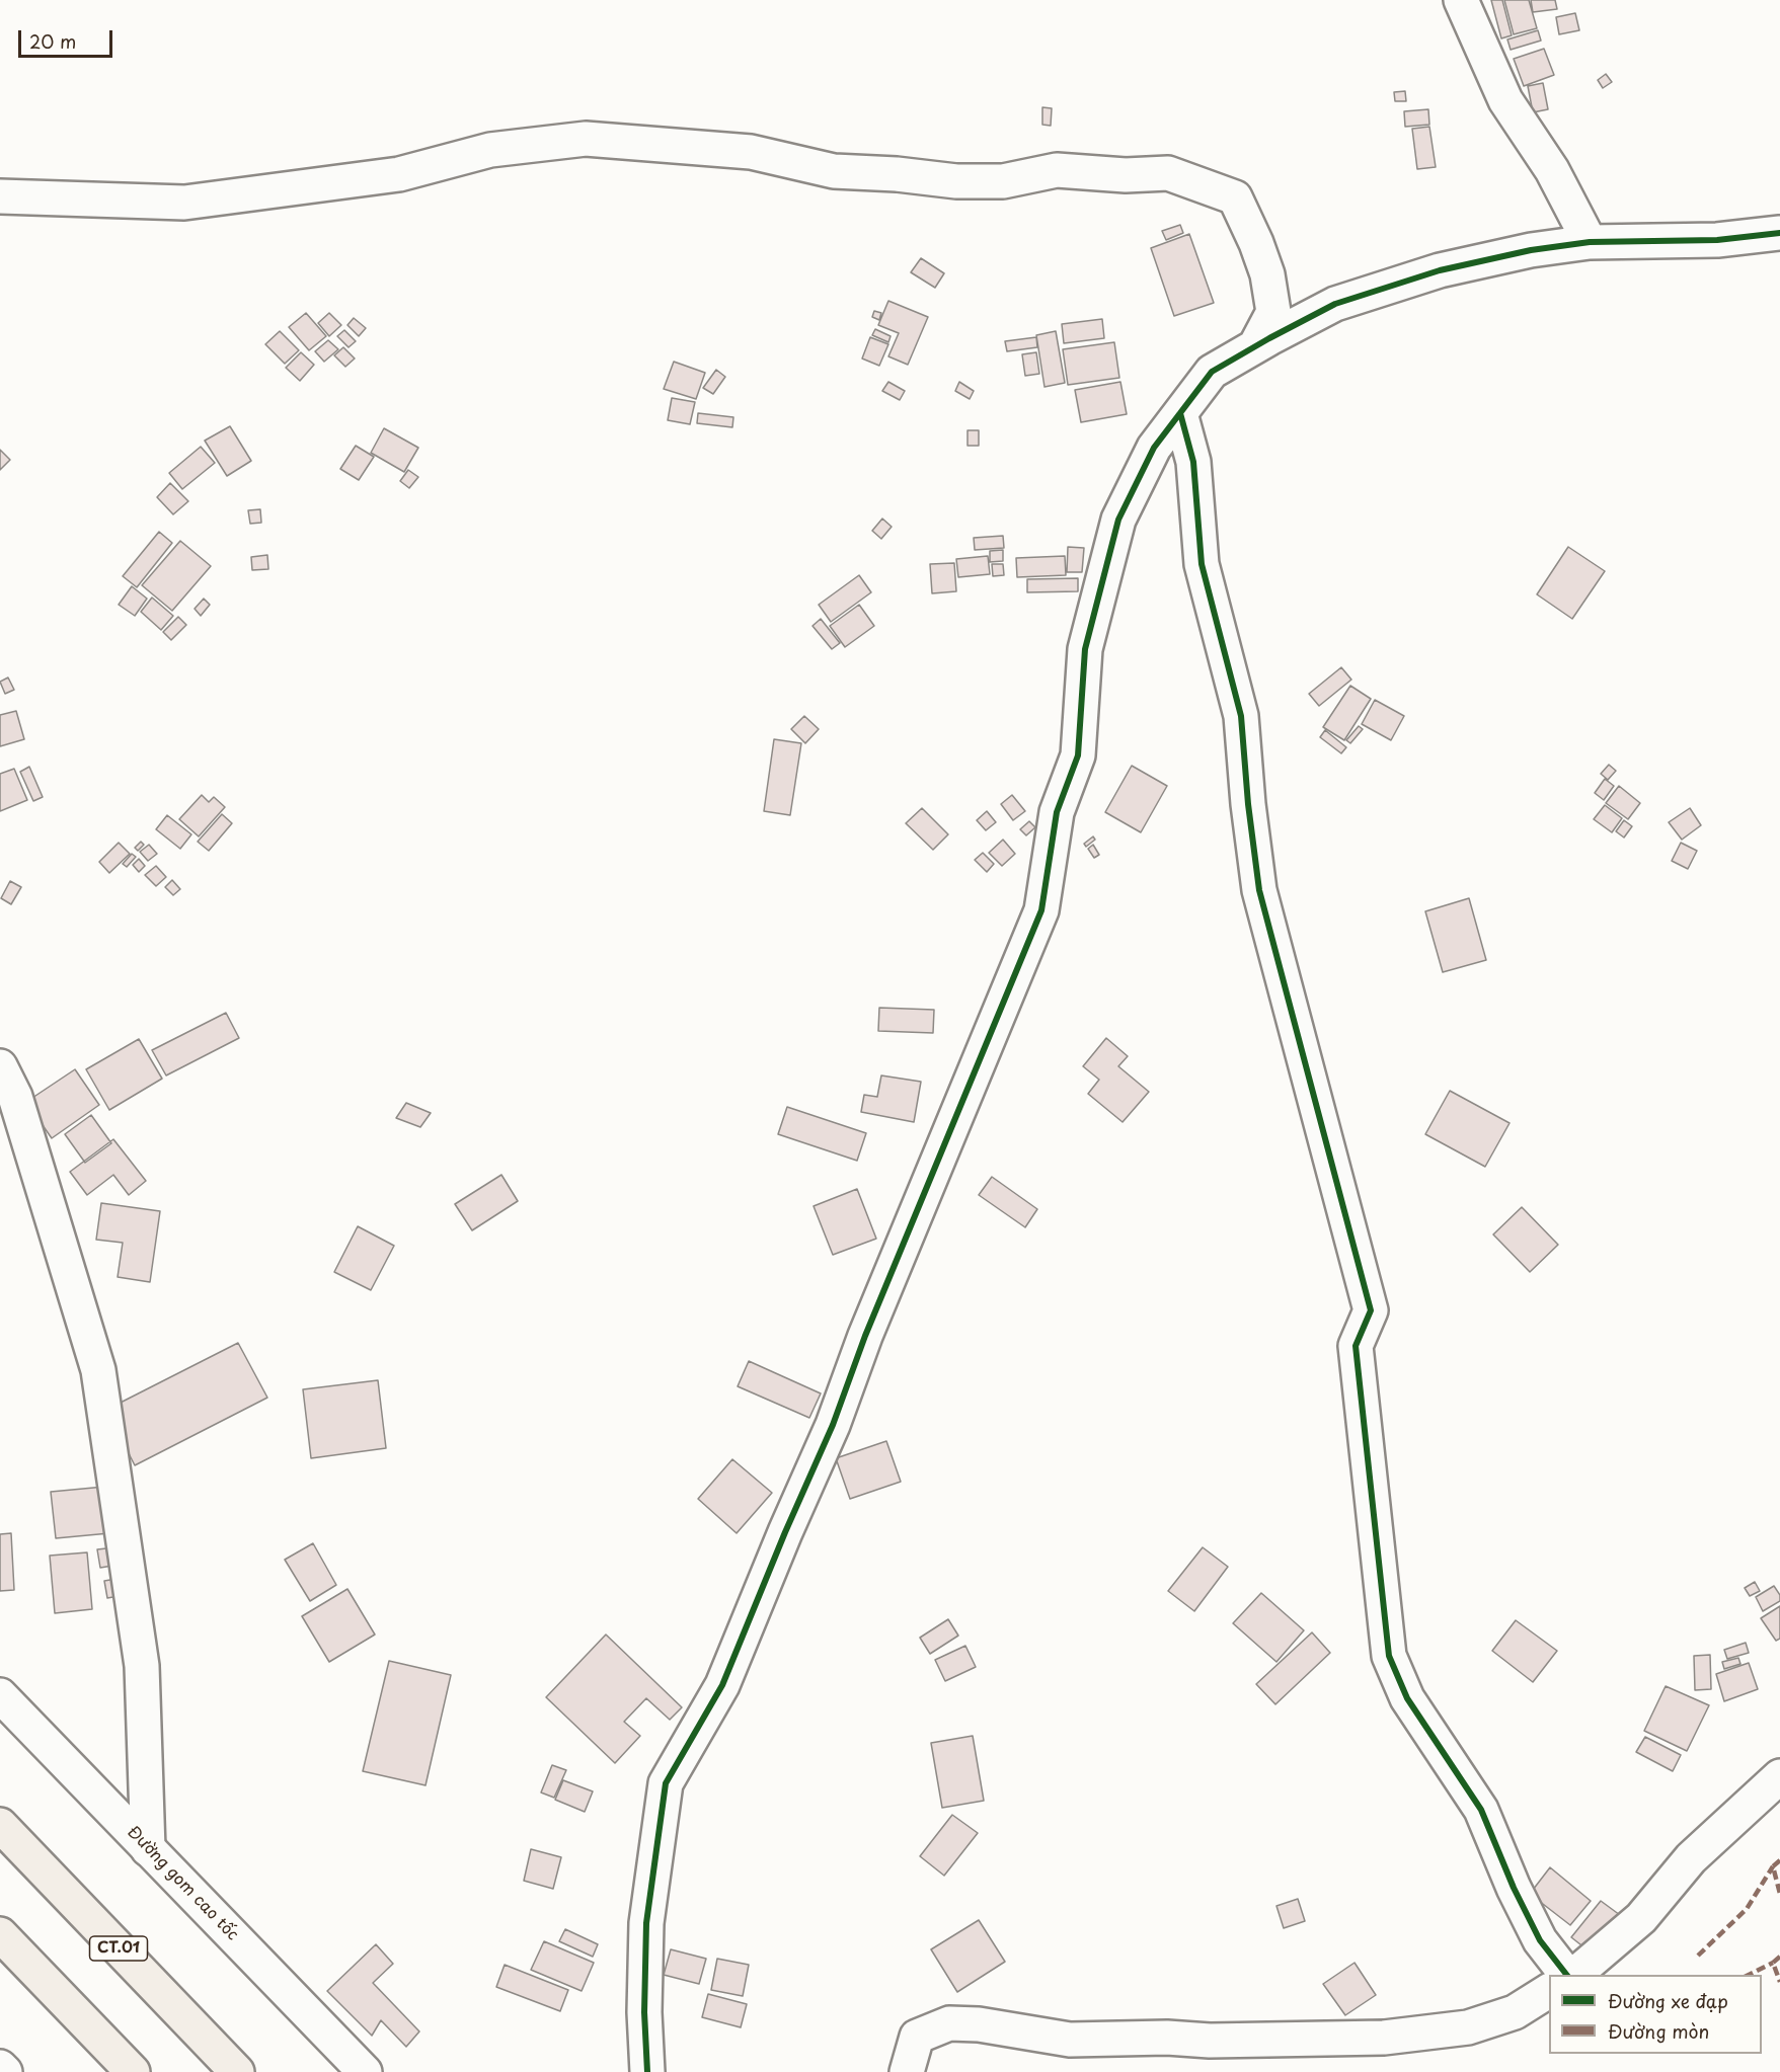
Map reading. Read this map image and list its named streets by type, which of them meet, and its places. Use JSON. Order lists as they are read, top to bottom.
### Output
{
  "streets": {
    "highway": ["CT.01"],
    "street": ["Đường gom cao tốc"]
  },
  "legend": ["Đường xe đạp", "Đường mòn"],
  "scale_bar": "20 m"
}
